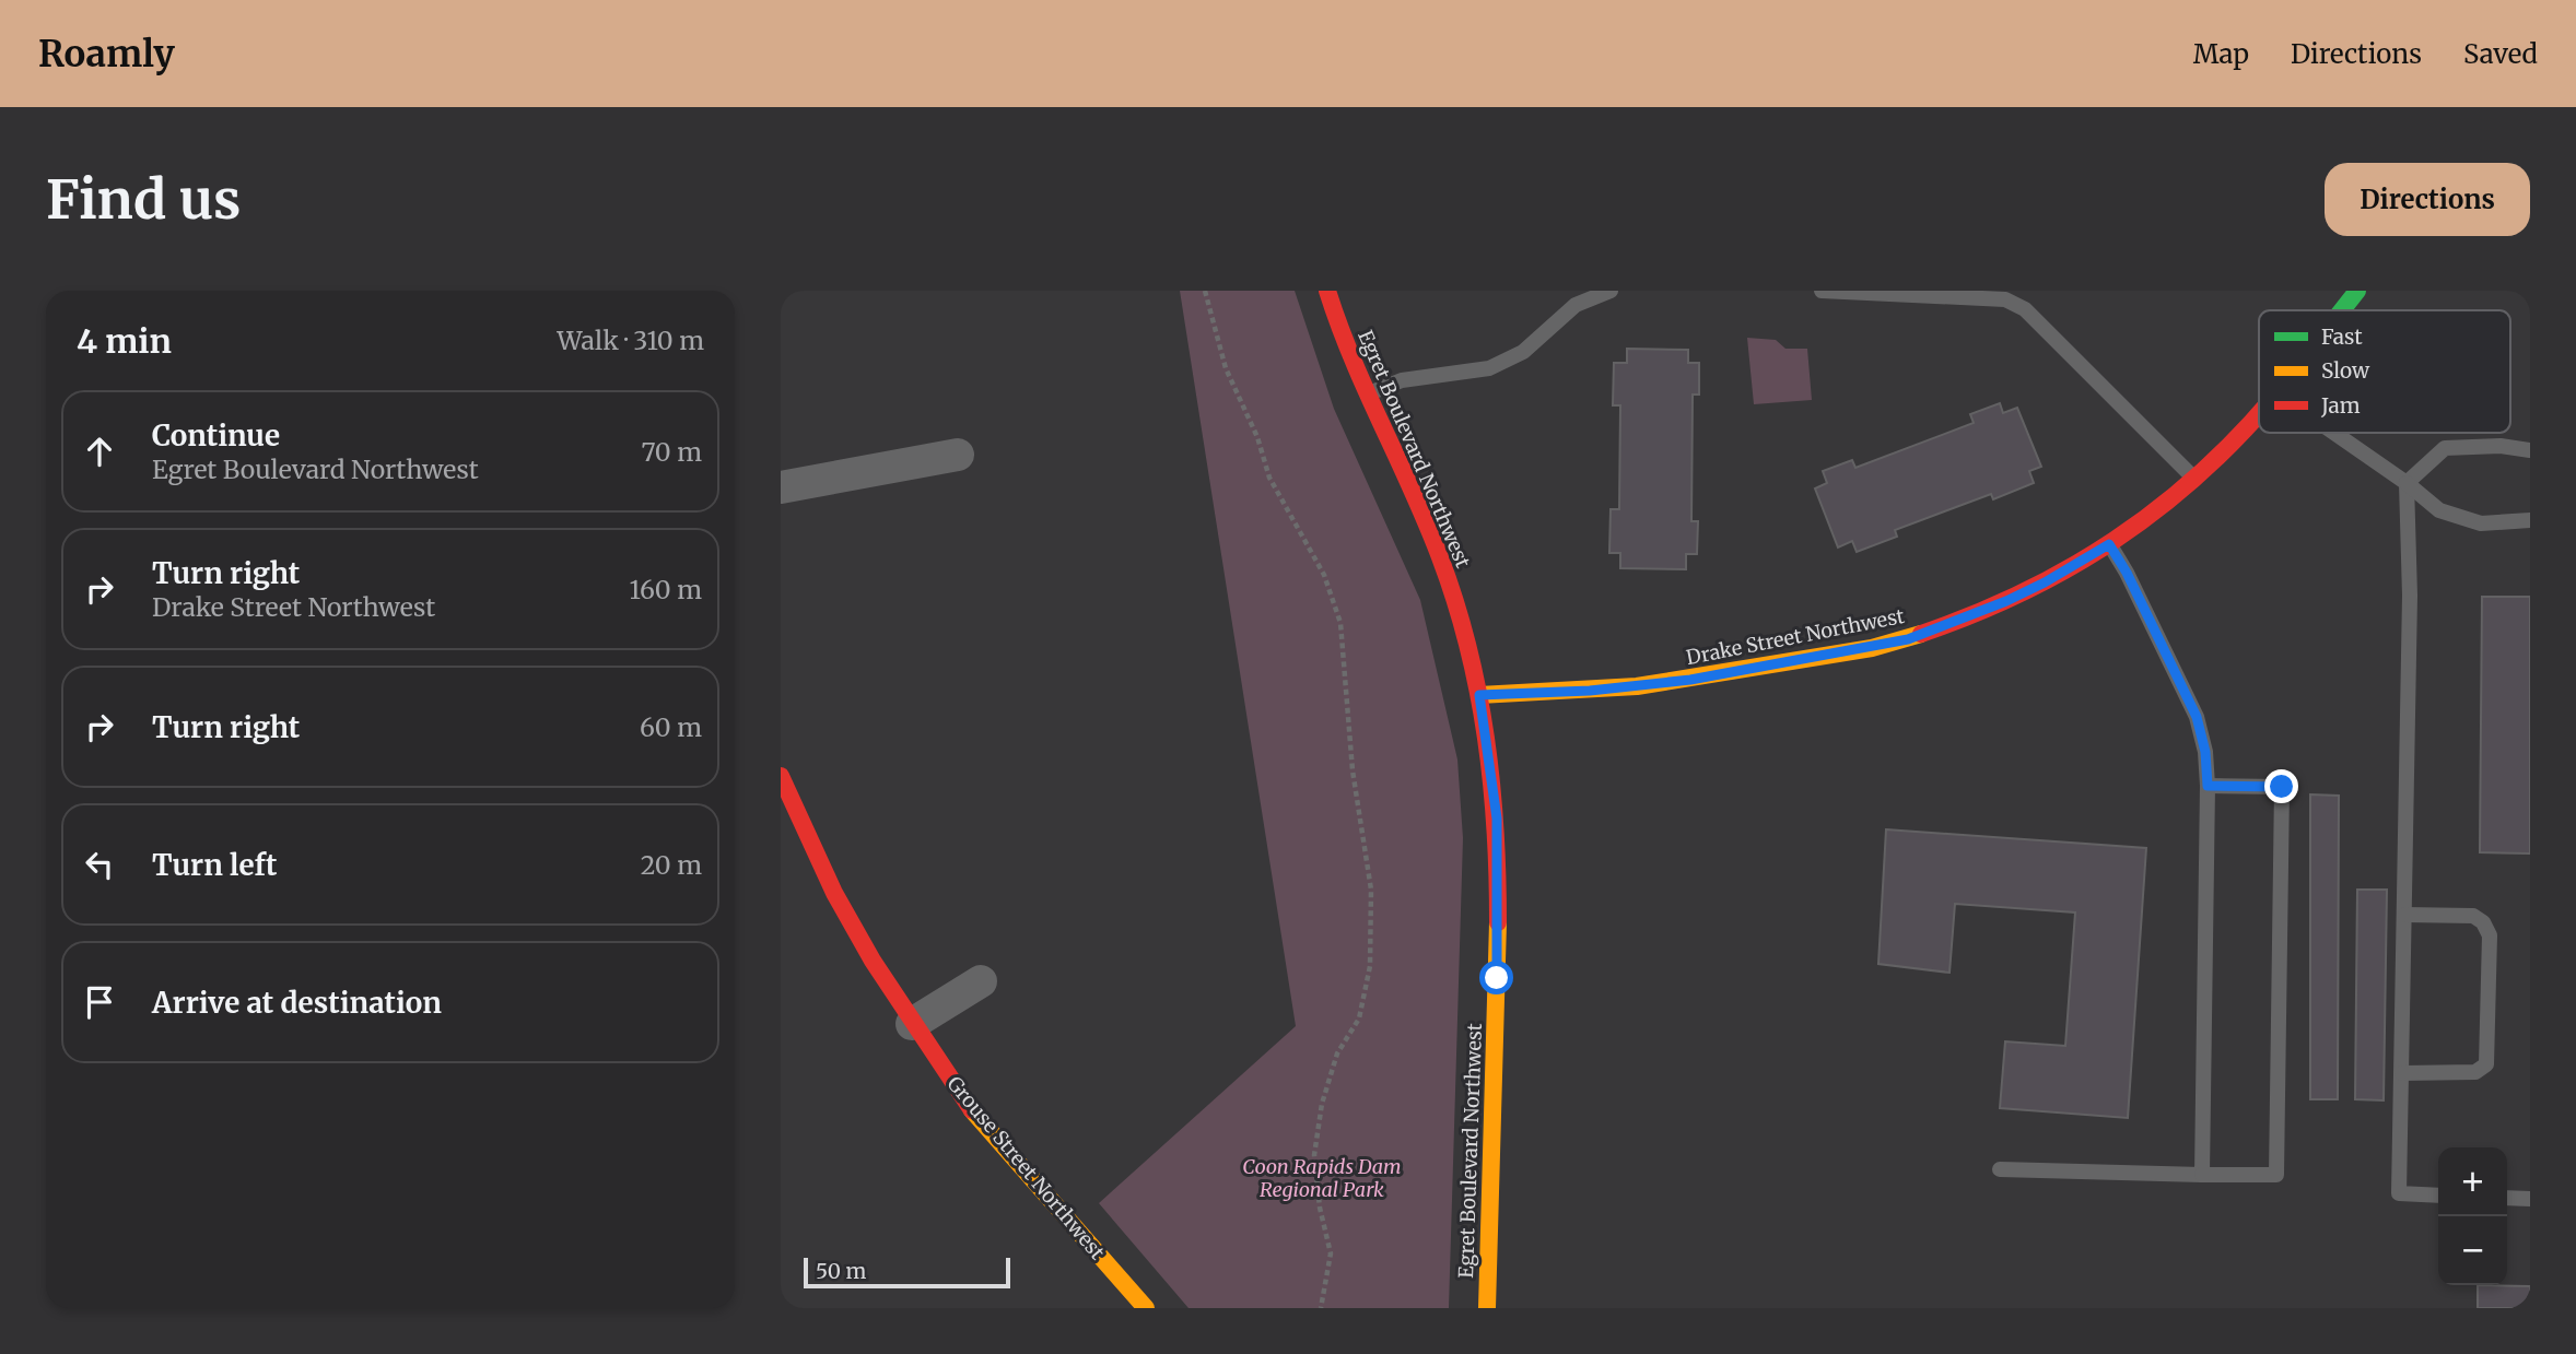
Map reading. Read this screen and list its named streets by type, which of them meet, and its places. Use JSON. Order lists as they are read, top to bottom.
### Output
{
  "streets": {
    "street": ["Egret Boulevard Northwest", "Drake Street Northwest", "Grouse Street Northwest"]
  },
  "crossings": [
    ["Egret Boulevard Northwest", "Drake Street Northwest"]
  ],
  "parks": ["Coon Rapids Dam Regional Park"],
  "legend": ["Fast", "Slow", "Jam"],
  "scale_bar": "50 m",
  "page": {
    "header": "Roamly",
    "nav": ["Map", "Directions", "Saved"],
    "buttons": "Directions",
    "title": "Find us",
    "heading": ["4 min", "Walk · 310 m"],
    "list": [
      ["Continue", "Egret Boulevard Northwest", "70 m"],
      ["Turn right", "Drake Street Northwest", "160 m"],
      ["Turn right", "60 m"],
      ["Turn left", "20 m"],
      "Arrive at destination"
    ],
    "map_buttons": ["+", "−"],
    "scale": "50 m"
  }
}
